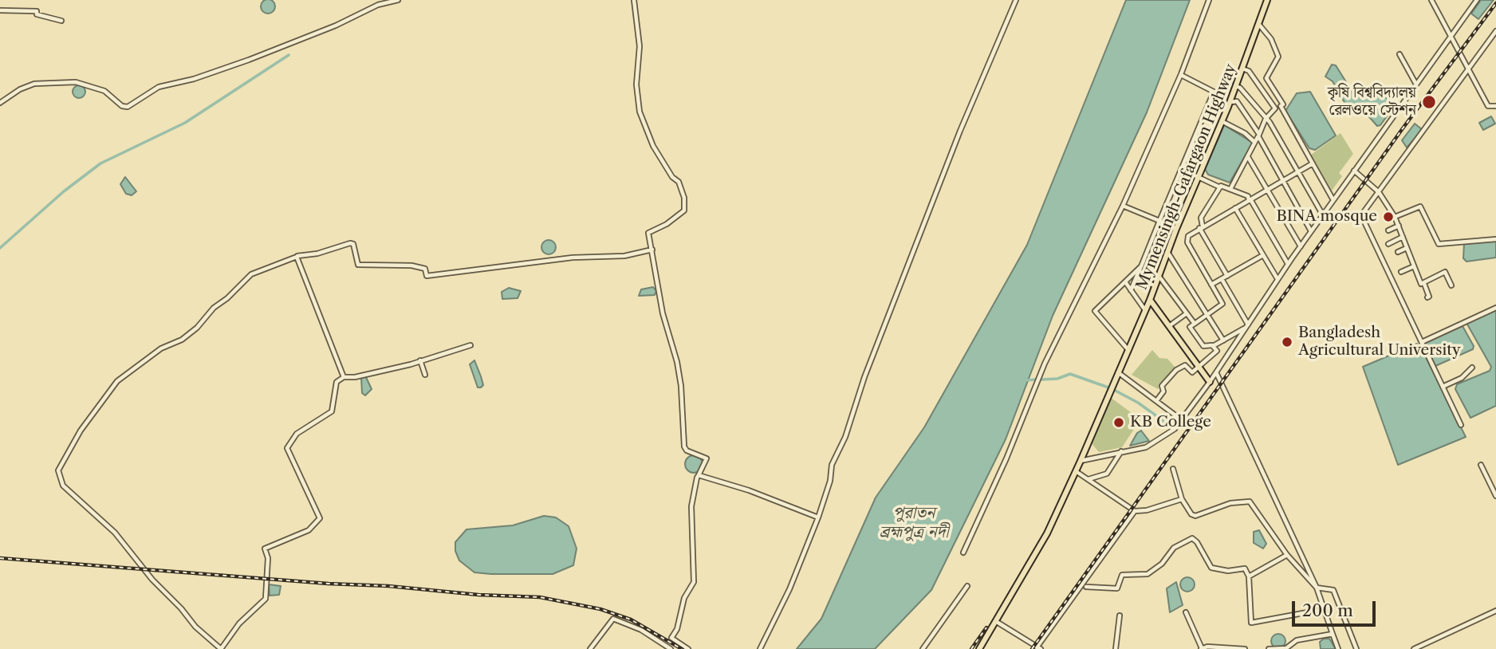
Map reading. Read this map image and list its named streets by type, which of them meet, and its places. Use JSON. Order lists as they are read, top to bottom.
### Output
{
  "streets": {
    "main road": ["Mymensingh-Gafargaon Highway"]
  },
  "water": ["পুরাতন ব্রহ্মপুত্র নদী"],
  "places": [
    "কৃষি বিশ্ববিদ্যালয় রেলওয়ে স্টেশন",
    "BINA mosque",
    "Bangladesh Agricultural University",
    "KB College"
  ],
  "scale_bar": "200 m"
}
